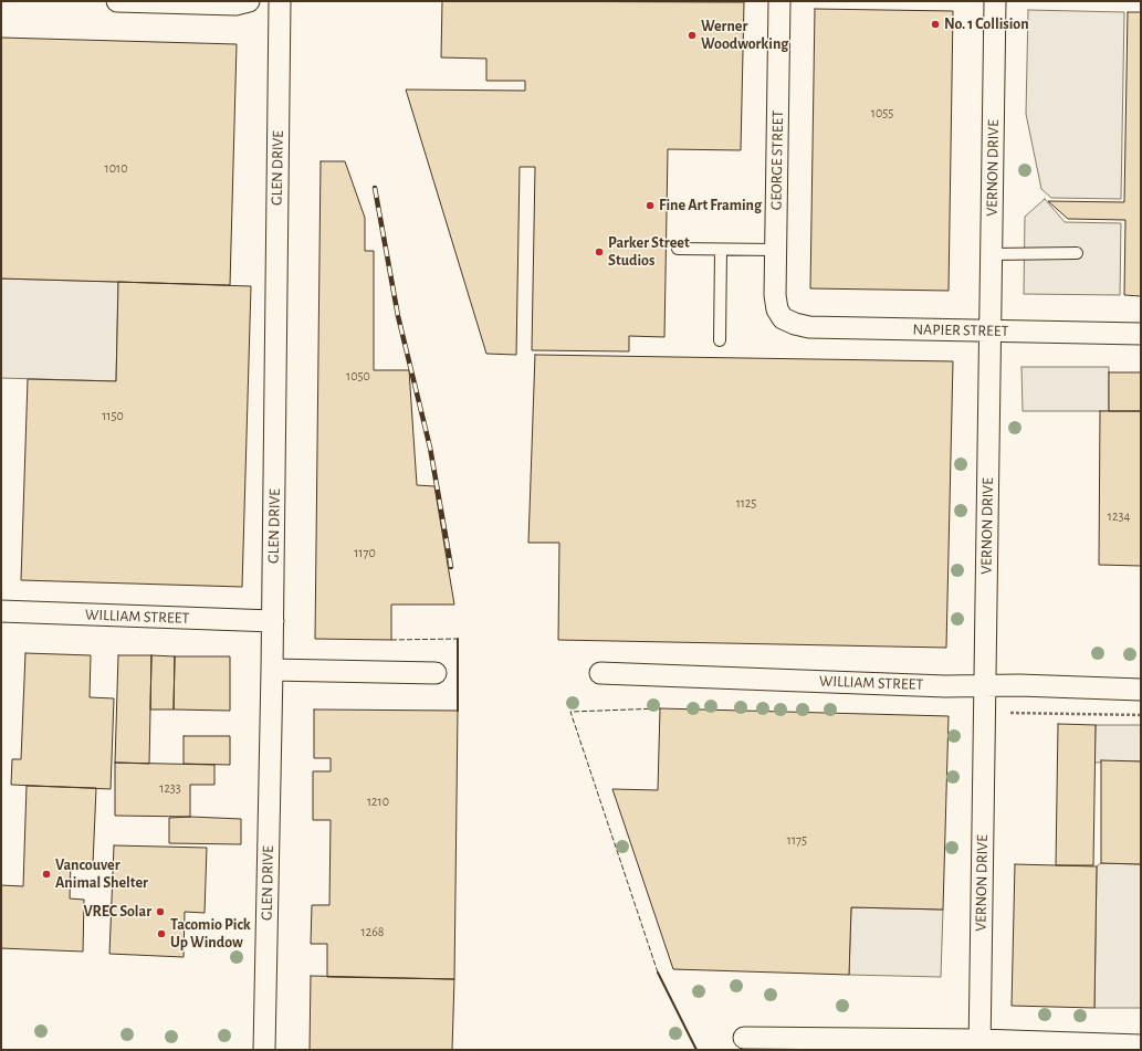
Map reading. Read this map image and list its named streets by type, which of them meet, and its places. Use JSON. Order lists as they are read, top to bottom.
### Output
{
  "streets": {
    "street": [
      "GEORGE STREET",
      "GLEN DRIVE",
      "VERNON DRIVE",
      "NAPIER STREET",
      "WILLIAM STREET"
    ]
  },
  "crossings": [
    ["GEORGE STREET", "NAPIER STREET"],
    ["GLEN DRIVE", "WILLIAM STREET"],
    ["VERNON DRIVE", "NAPIER STREET"],
    ["VERNON DRIVE", "WILLIAM STREET"]
  ],
  "places": [
    "No. 1 Collision",
    "Werner Woodworking",
    "Fine Art Framing",
    "Parker Street Studios",
    "Vancouver Animal Shelter",
    "VREC Solar",
    "Tacomio Pick Up Window"
  ],
  "house_numbers": [
    "1055",
    "1010",
    "1050",
    "1150",
    "1125",
    "1234",
    "1170",
    "1233",
    "1210",
    "1175",
    "1268"
  ]
}
